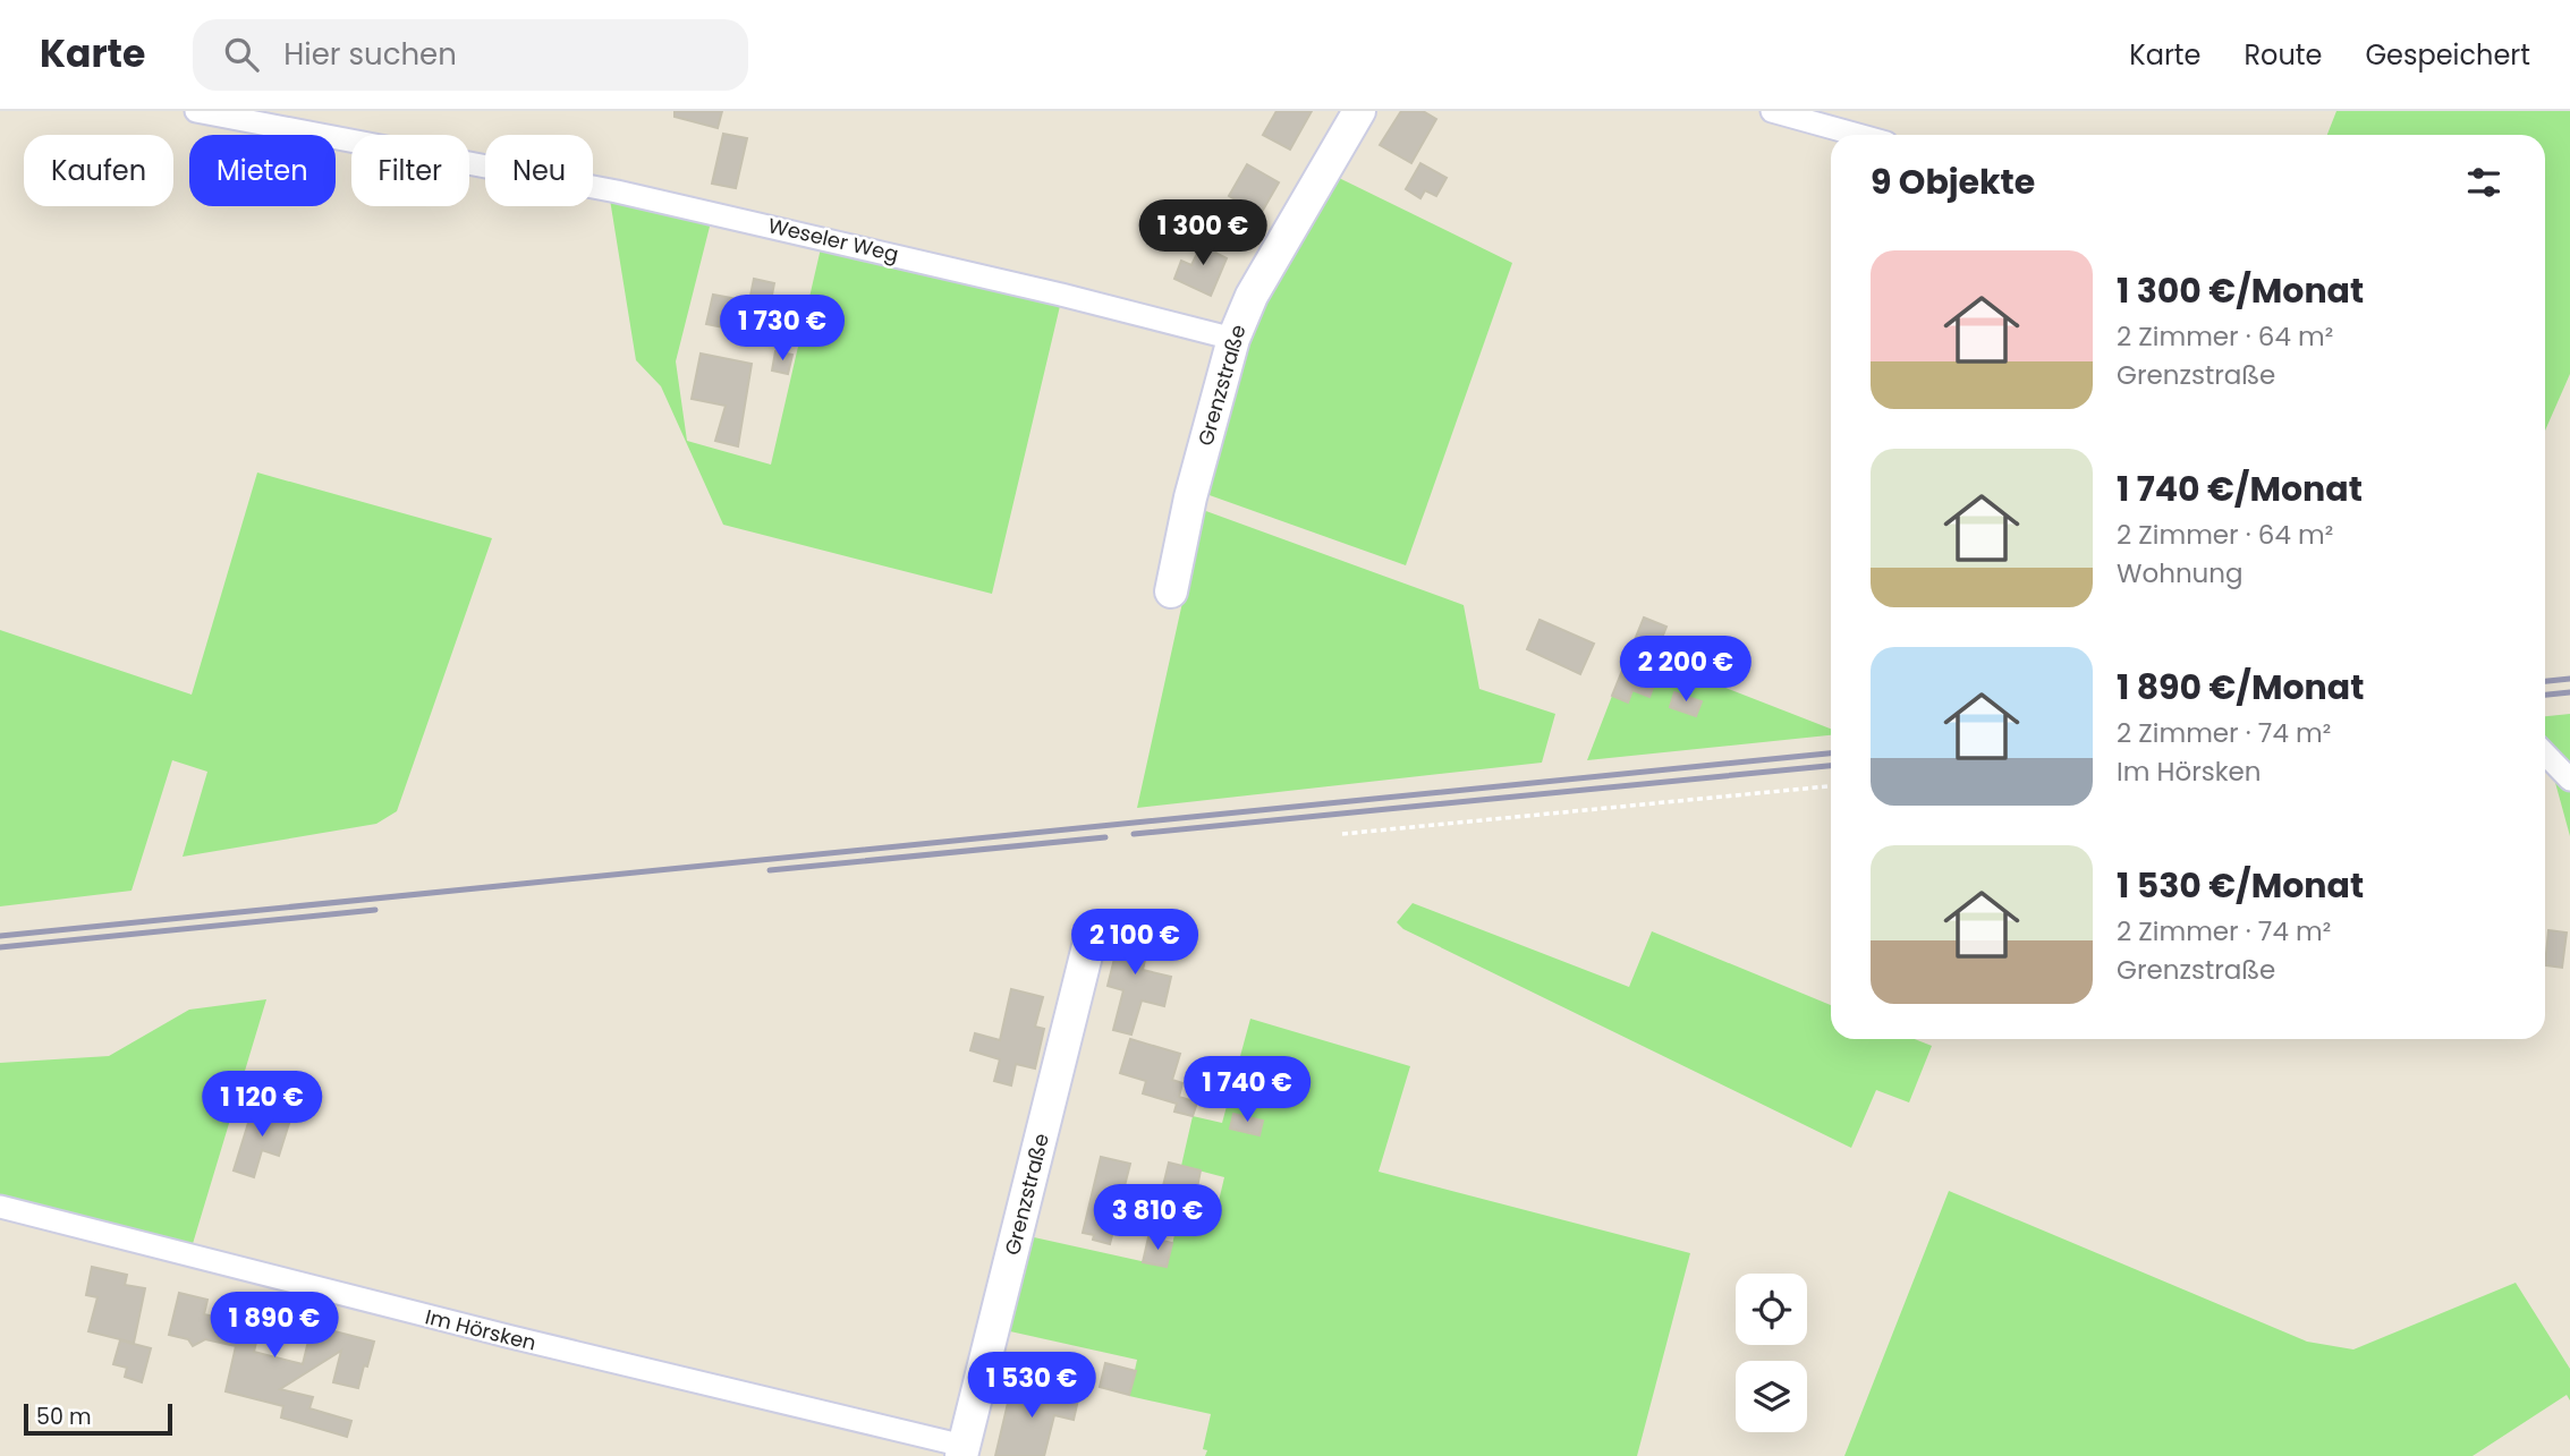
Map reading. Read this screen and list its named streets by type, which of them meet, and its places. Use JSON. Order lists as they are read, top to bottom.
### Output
{
  "streets": {
    "street": ["Weseler Weg", "Grenzstraße", "Im Hörsken"]
  },
  "crossings": [
    ["Weseler Weg", "Grenzstraße"],
    ["Grenzstraße", "Im Hörsken"]
  ],
  "scale_bar": "50 m",
  "page": {
    "header": "Karte",
    "search": "Hier suchen",
    "nav": ["Karte", "Route", "Gespeichert"],
    "chip": [
      "Kaufen",
      "Mieten",
      "Filter",
      "Neu"
    ],
    "heading": "9 Objekte",
    "price": [
      "1 300 €",
      "1 730 €",
      "2 200 €",
      "2 100 €",
      "1 740 €",
      "1 120 €",
      "3 810 €",
      "1 890 €",
      "1 530 €"
    ],
    "list": [
      {
        "name": "1 300 €/Monat",
        "note": "2 Zimmer · 64 m² · Grenzstraße"
      },
      {
        "name": "1 740 €/Monat",
        "note": "2 Zimmer · 64 m² · Wohnung"
      },
      {
        "name": "1 890 €/Monat",
        "note": "2 Zimmer · 74 m² · Im Hörsken"
      },
      {
        "name": "1 530 €/Monat",
        "note": "2 Zimmer · 74 m² · Grenzstraße"
      }
    ],
    "scale": "50 m"
  }
}
